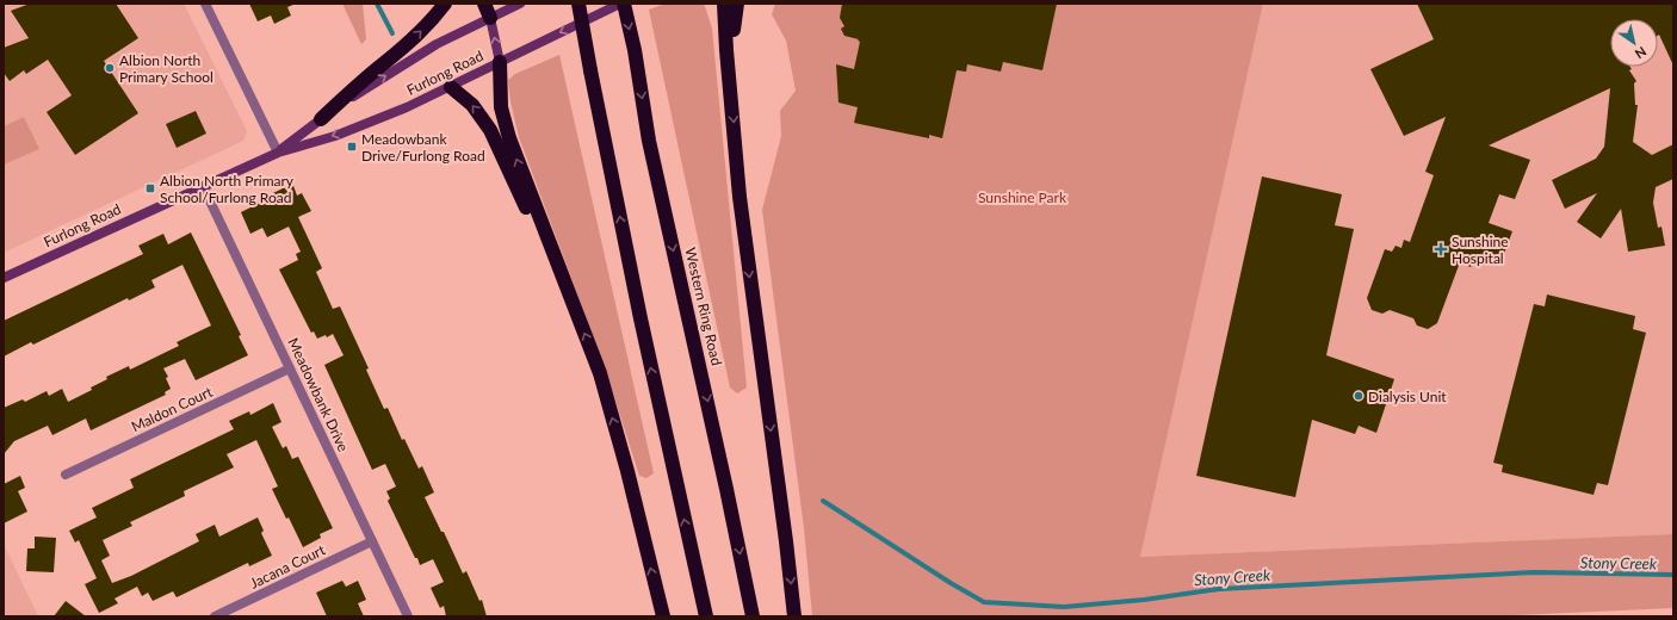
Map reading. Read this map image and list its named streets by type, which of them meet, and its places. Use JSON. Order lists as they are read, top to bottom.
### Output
{
  "streets": {
    "highway": ["Western Ring Road"],
    "street": [
      "Furlong Road",
      "Meadowbank Drive",
      "Maldon Court",
      "Jacana Court"
    ]
  },
  "crossings": [
    ["Furlong Road", "Meadowbank Drive"],
    ["Meadowbank Drive", "Maldon Court"],
    ["Meadowbank Drive", "Jacana Court"]
  ],
  "water": ["Stony Creek"],
  "parks": ["Sunshine Park"],
  "places": {
    "other": ["Albion North Primary School", "Dialysis Unit"],
    "transit": ["Meadowbank Drive/Furlong Road", "Albion North Primary School/Furlong Road"],
    "health": ["Sunshine Hospital"]
  },
  "north": "bottom right"
}
